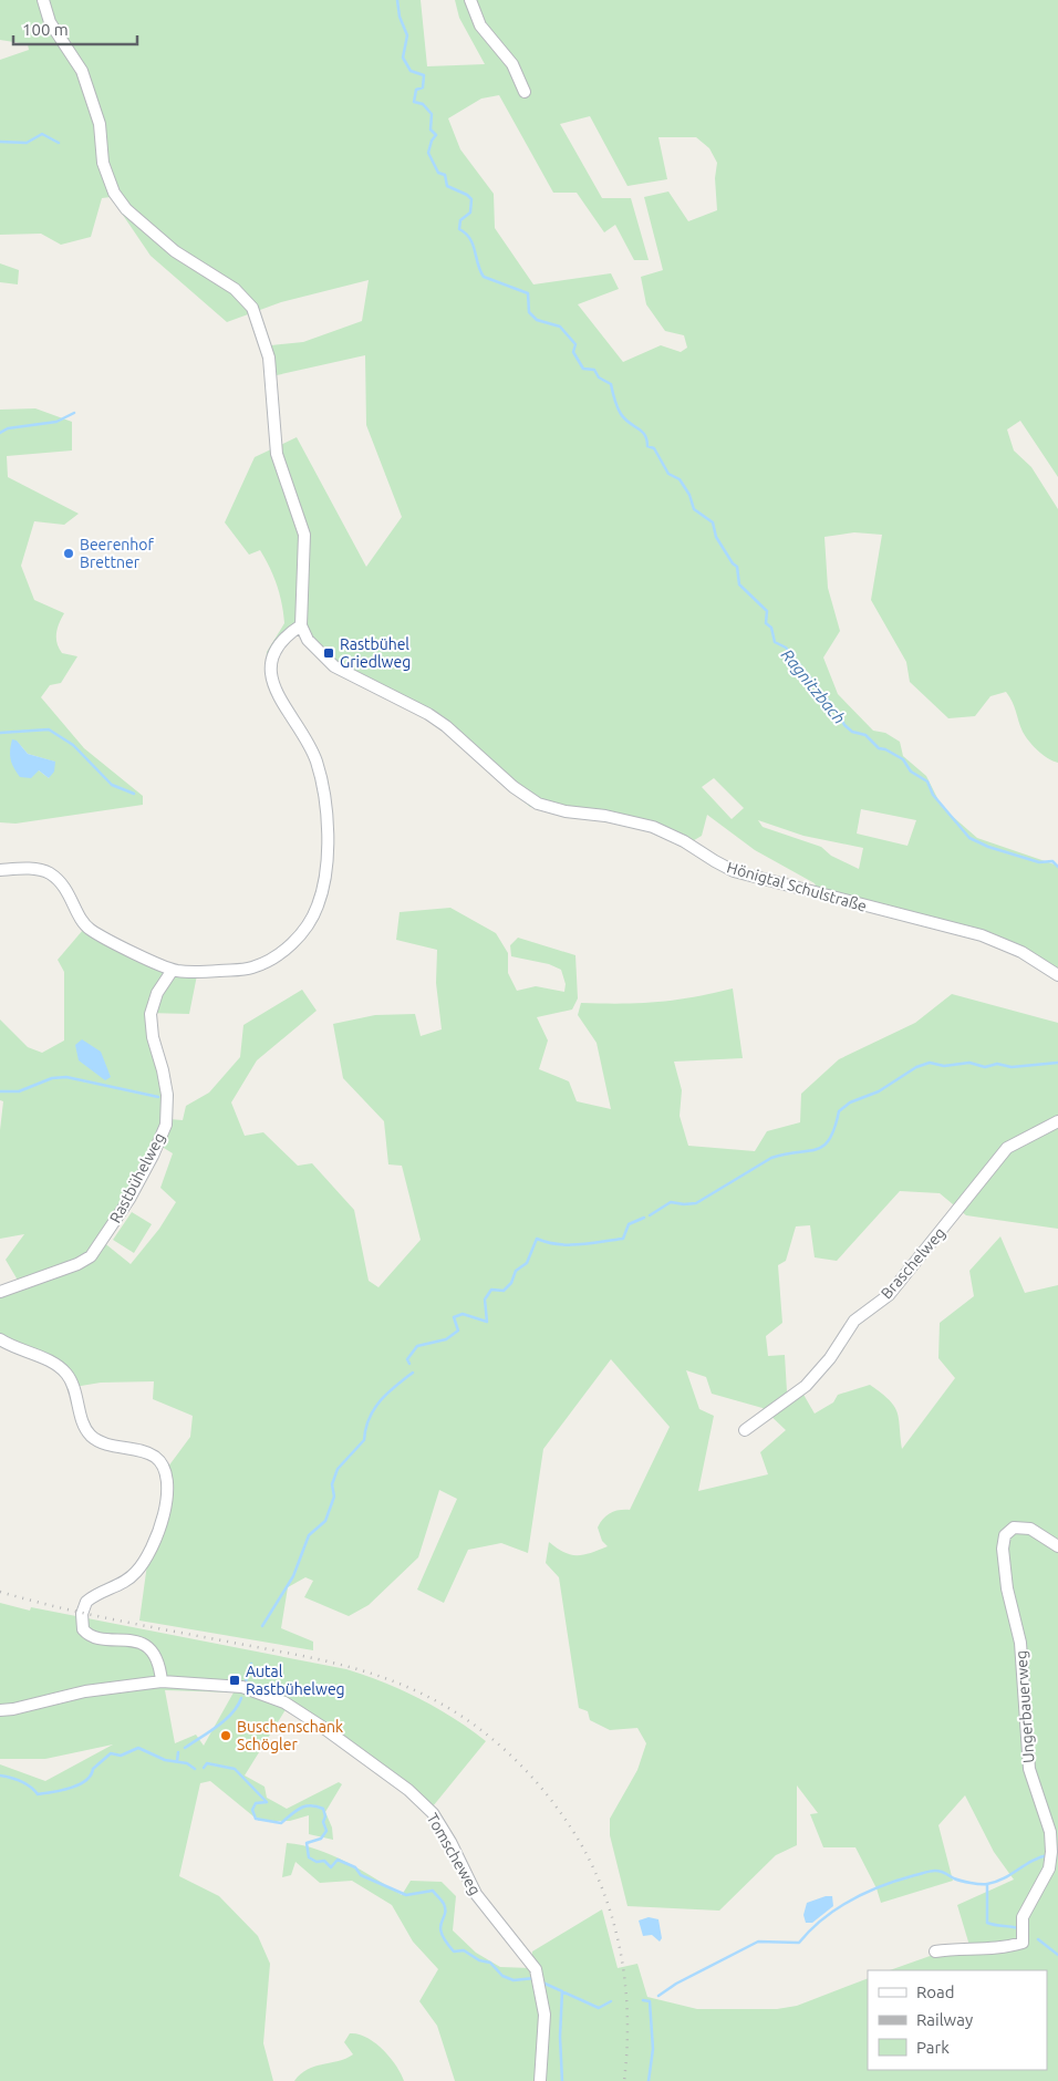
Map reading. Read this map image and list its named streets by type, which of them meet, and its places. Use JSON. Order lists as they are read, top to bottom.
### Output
{
  "streets": {
    "street": [
      "Hönigtal Schulstraße",
      "Rastbühelweg",
      "Braschelweg",
      "Ungerbauerweg",
      "Tomscheweg"
    ]
  },
  "water": ["Ragnitzbach"],
  "places": {
    "other": ["Beerenhof Brettner", "Buschenschank Schögler"],
    "transit": ["Rastbühel Griedlweg", "Autal Rastbühelweg"]
  },
  "legend": ["Road", "Railway", "Park"],
  "scale_bar": "100 m"
}
